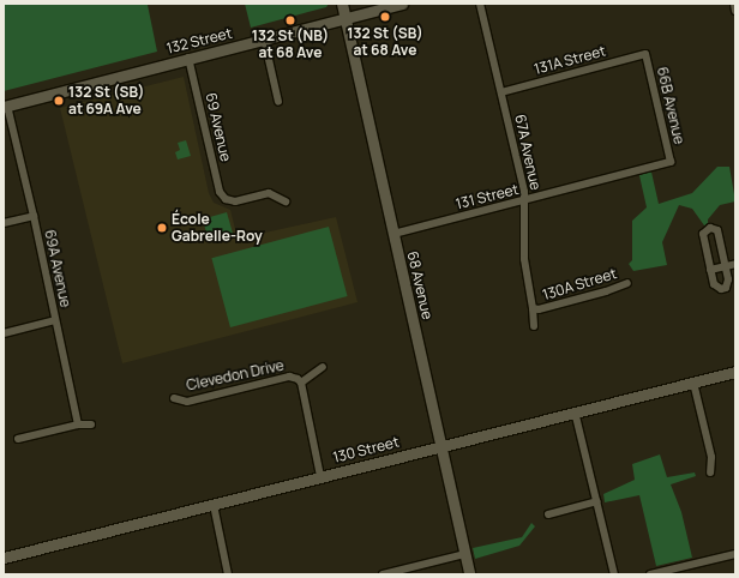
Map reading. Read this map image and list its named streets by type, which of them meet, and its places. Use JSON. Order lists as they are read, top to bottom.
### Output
{
  "streets": {
    "street": [
      "132 Street",
      "131A Street",
      "66B Avenue",
      "69 Avenue",
      "67A Avenue",
      "131 Street",
      "69A Avenue",
      "130A Street",
      "68 Avenue",
      "Clevedon Drive",
      "130 Street"
    ]
  },
  "crossings": [
    ["132 Street", "69 Avenue"],
    ["132 Street", "69A Avenue"],
    ["132 Street", "68 Avenue"],
    ["131A Street", "66B Avenue"],
    ["131A Street", "67A Avenue"],
    ["66B Avenue", "131 Street"],
    ["67A Avenue", "131 Street"],
    ["67A Avenue", "130A Street"],
    ["131 Street", "68 Avenue"],
    ["68 Avenue", "130 Street"],
    ["Clevedon Drive", "130 Street"]
  ],
  "places": [
    "132 St (SB) at 68 Ave",
    "132 St (NB) at 68 Ave",
    "132 St (SB) at 69A Ave",
    "École Gabrelle-Roy"
  ]
}
